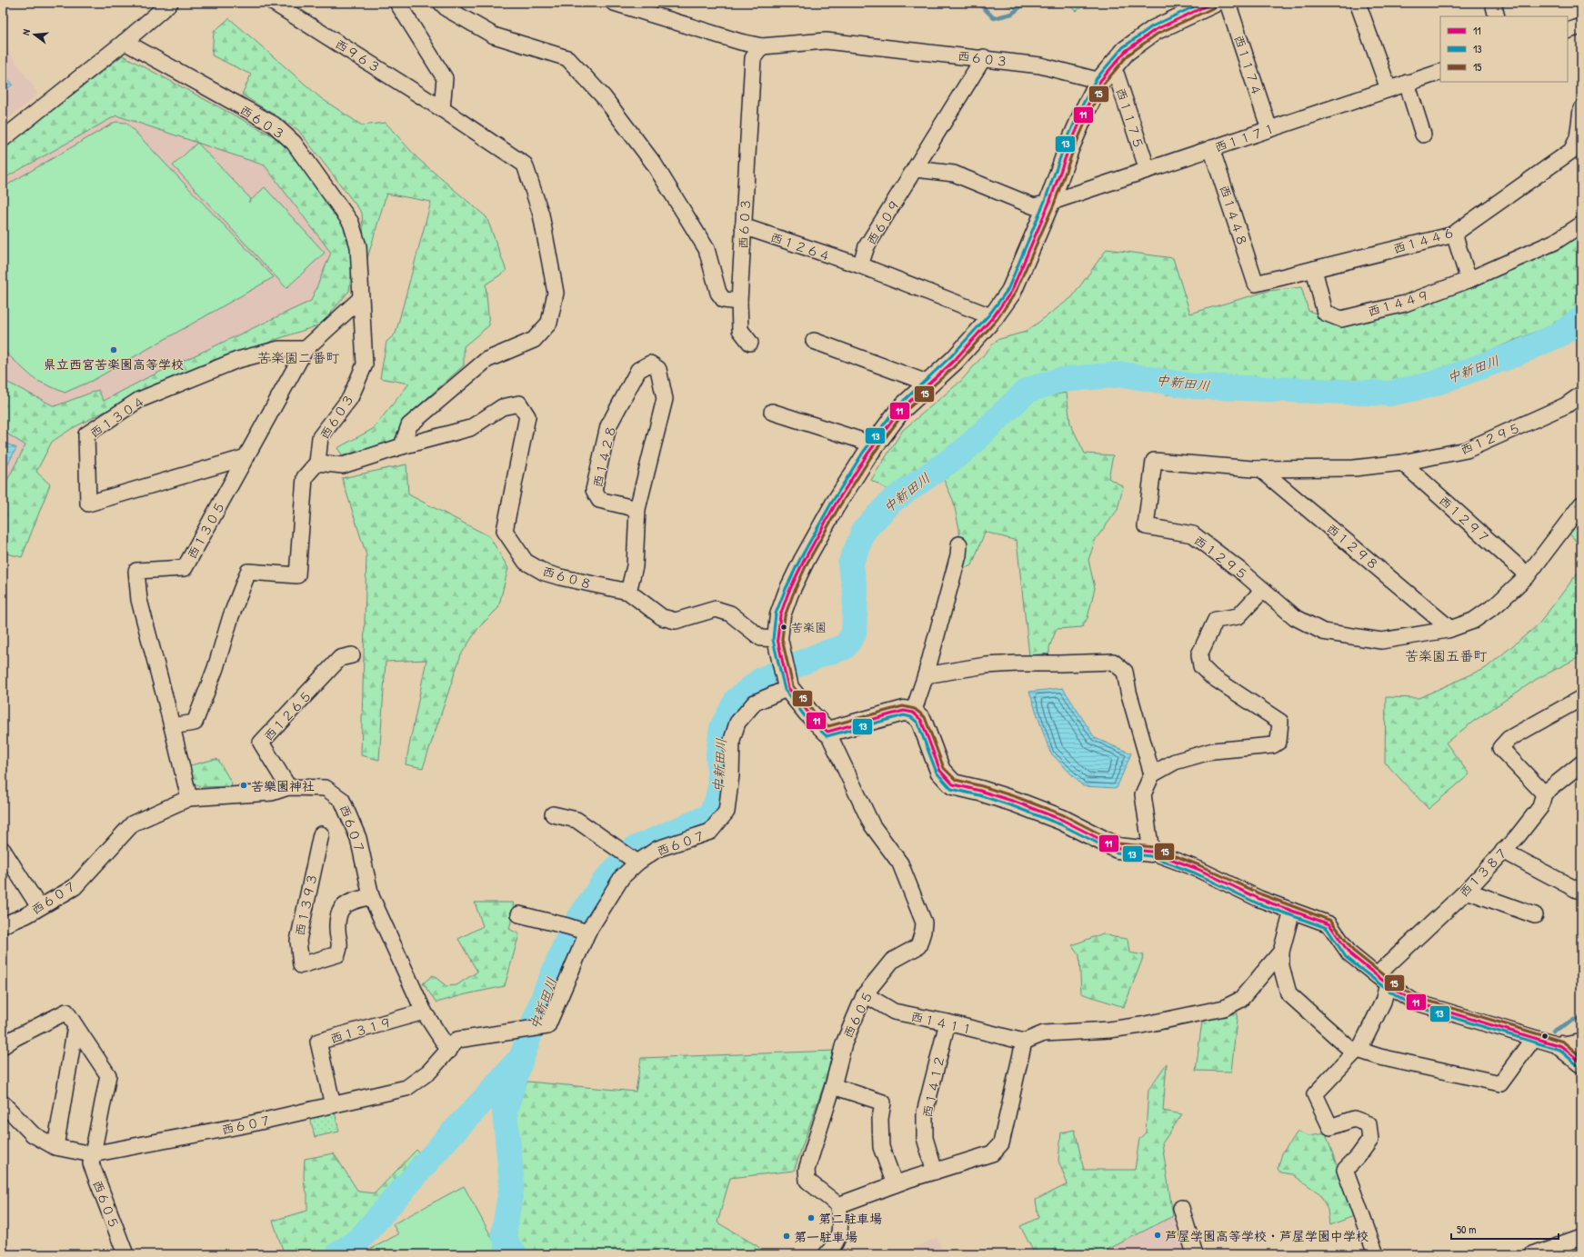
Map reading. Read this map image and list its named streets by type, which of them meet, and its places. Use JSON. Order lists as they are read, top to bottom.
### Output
{
  "streets": {
    "street": [
      "西９６３",
      "西６０３",
      "西１１７４",
      "西１１７５",
      "西１１７１",
      "西１４４８",
      "西６０９",
      "西１４４６",
      "西１２６４",
      "西１４４９",
      "西１３０４",
      "西１２９５",
      "西１４２８",
      "西１２９７",
      "西１３０５",
      "西１２９８",
      "西６０８",
      "西１２６５",
      "西６０７",
      "西１３８７",
      "西１３９３",
      "西６０５",
      "西１４１１",
      "西１３１９",
      "西１４１２"
    ]
  },
  "crossings": [
    ["西６０３", "西１１７５"],
    ["西６０３", "西６０９"],
    ["西６０３", "西１２６４"],
    ["西６０３", "西１３０５"],
    ["西１１７４", "西１１７１"],
    ["西１１７５", "西１１７１"],
    ["西１１７１", "西１４４８"],
    ["西１１７１", "西６０９"],
    ["西１４４８", "西１４４６"],
    ["西６０９", "西１２６４"],
    ["西１４４６", "西１４４９"],
    ["西１３０４", "西１３０５"],
    ["西１２９５", "西１２９７"],
    ["西１２９５", "西１２９８"],
    ["西１４２８", "西６０８"],
    ["西１３０５", "西６０７"],
    ["西１２６５", "西６０７"],
    ["西６０７", "西１３９３"],
    ["西６０７", "西６０５"],
    ["西６０７", "西１３１９"],
    ["西６０５", "西１４１１"],
    ["西１４１１", "西１４１２"]
  ],
  "districts": ["苦楽園二番町", "苦楽園五番町"],
  "water": ["中新田川"],
  "places": [
    "県立西宮苦楽園高等学校",
    "苦楽園",
    "苦樂園神社",
    "第二駐車場",
    "芦屋学園高等学校・芦屋学園中学校",
    "第一駐車場"
  ],
  "lines": ["transit line 11", "transit line 13", "transit line 15"],
  "legend": ["11", "13", "15"],
  "scale_bar": "50 m",
  "north": "left"
}
